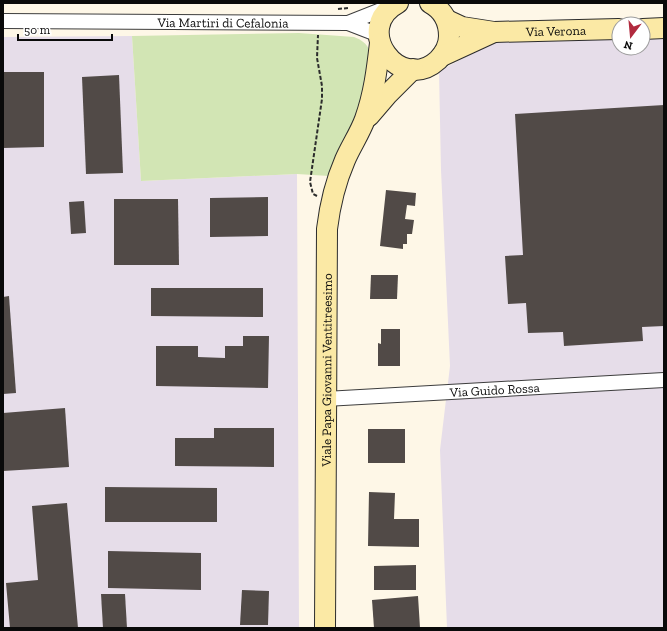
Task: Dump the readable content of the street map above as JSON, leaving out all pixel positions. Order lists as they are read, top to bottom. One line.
{"streets":{"street":["Via Martiri di Cefalonia","Via Verona","Viale Papa Giovanni Ventitreesimo","Via Guido Rossa"]},"crossings":[["Via Martiri di Cefalonia","Viale Papa Giovanni Ventitreesimo"],["Via Verona","Viale Papa Giovanni Ventitreesimo"],["Viale Papa Giovanni Ventitreesimo","Via Guido Rossa"]],"scale_bar":"50 m","north":"bottom"}
